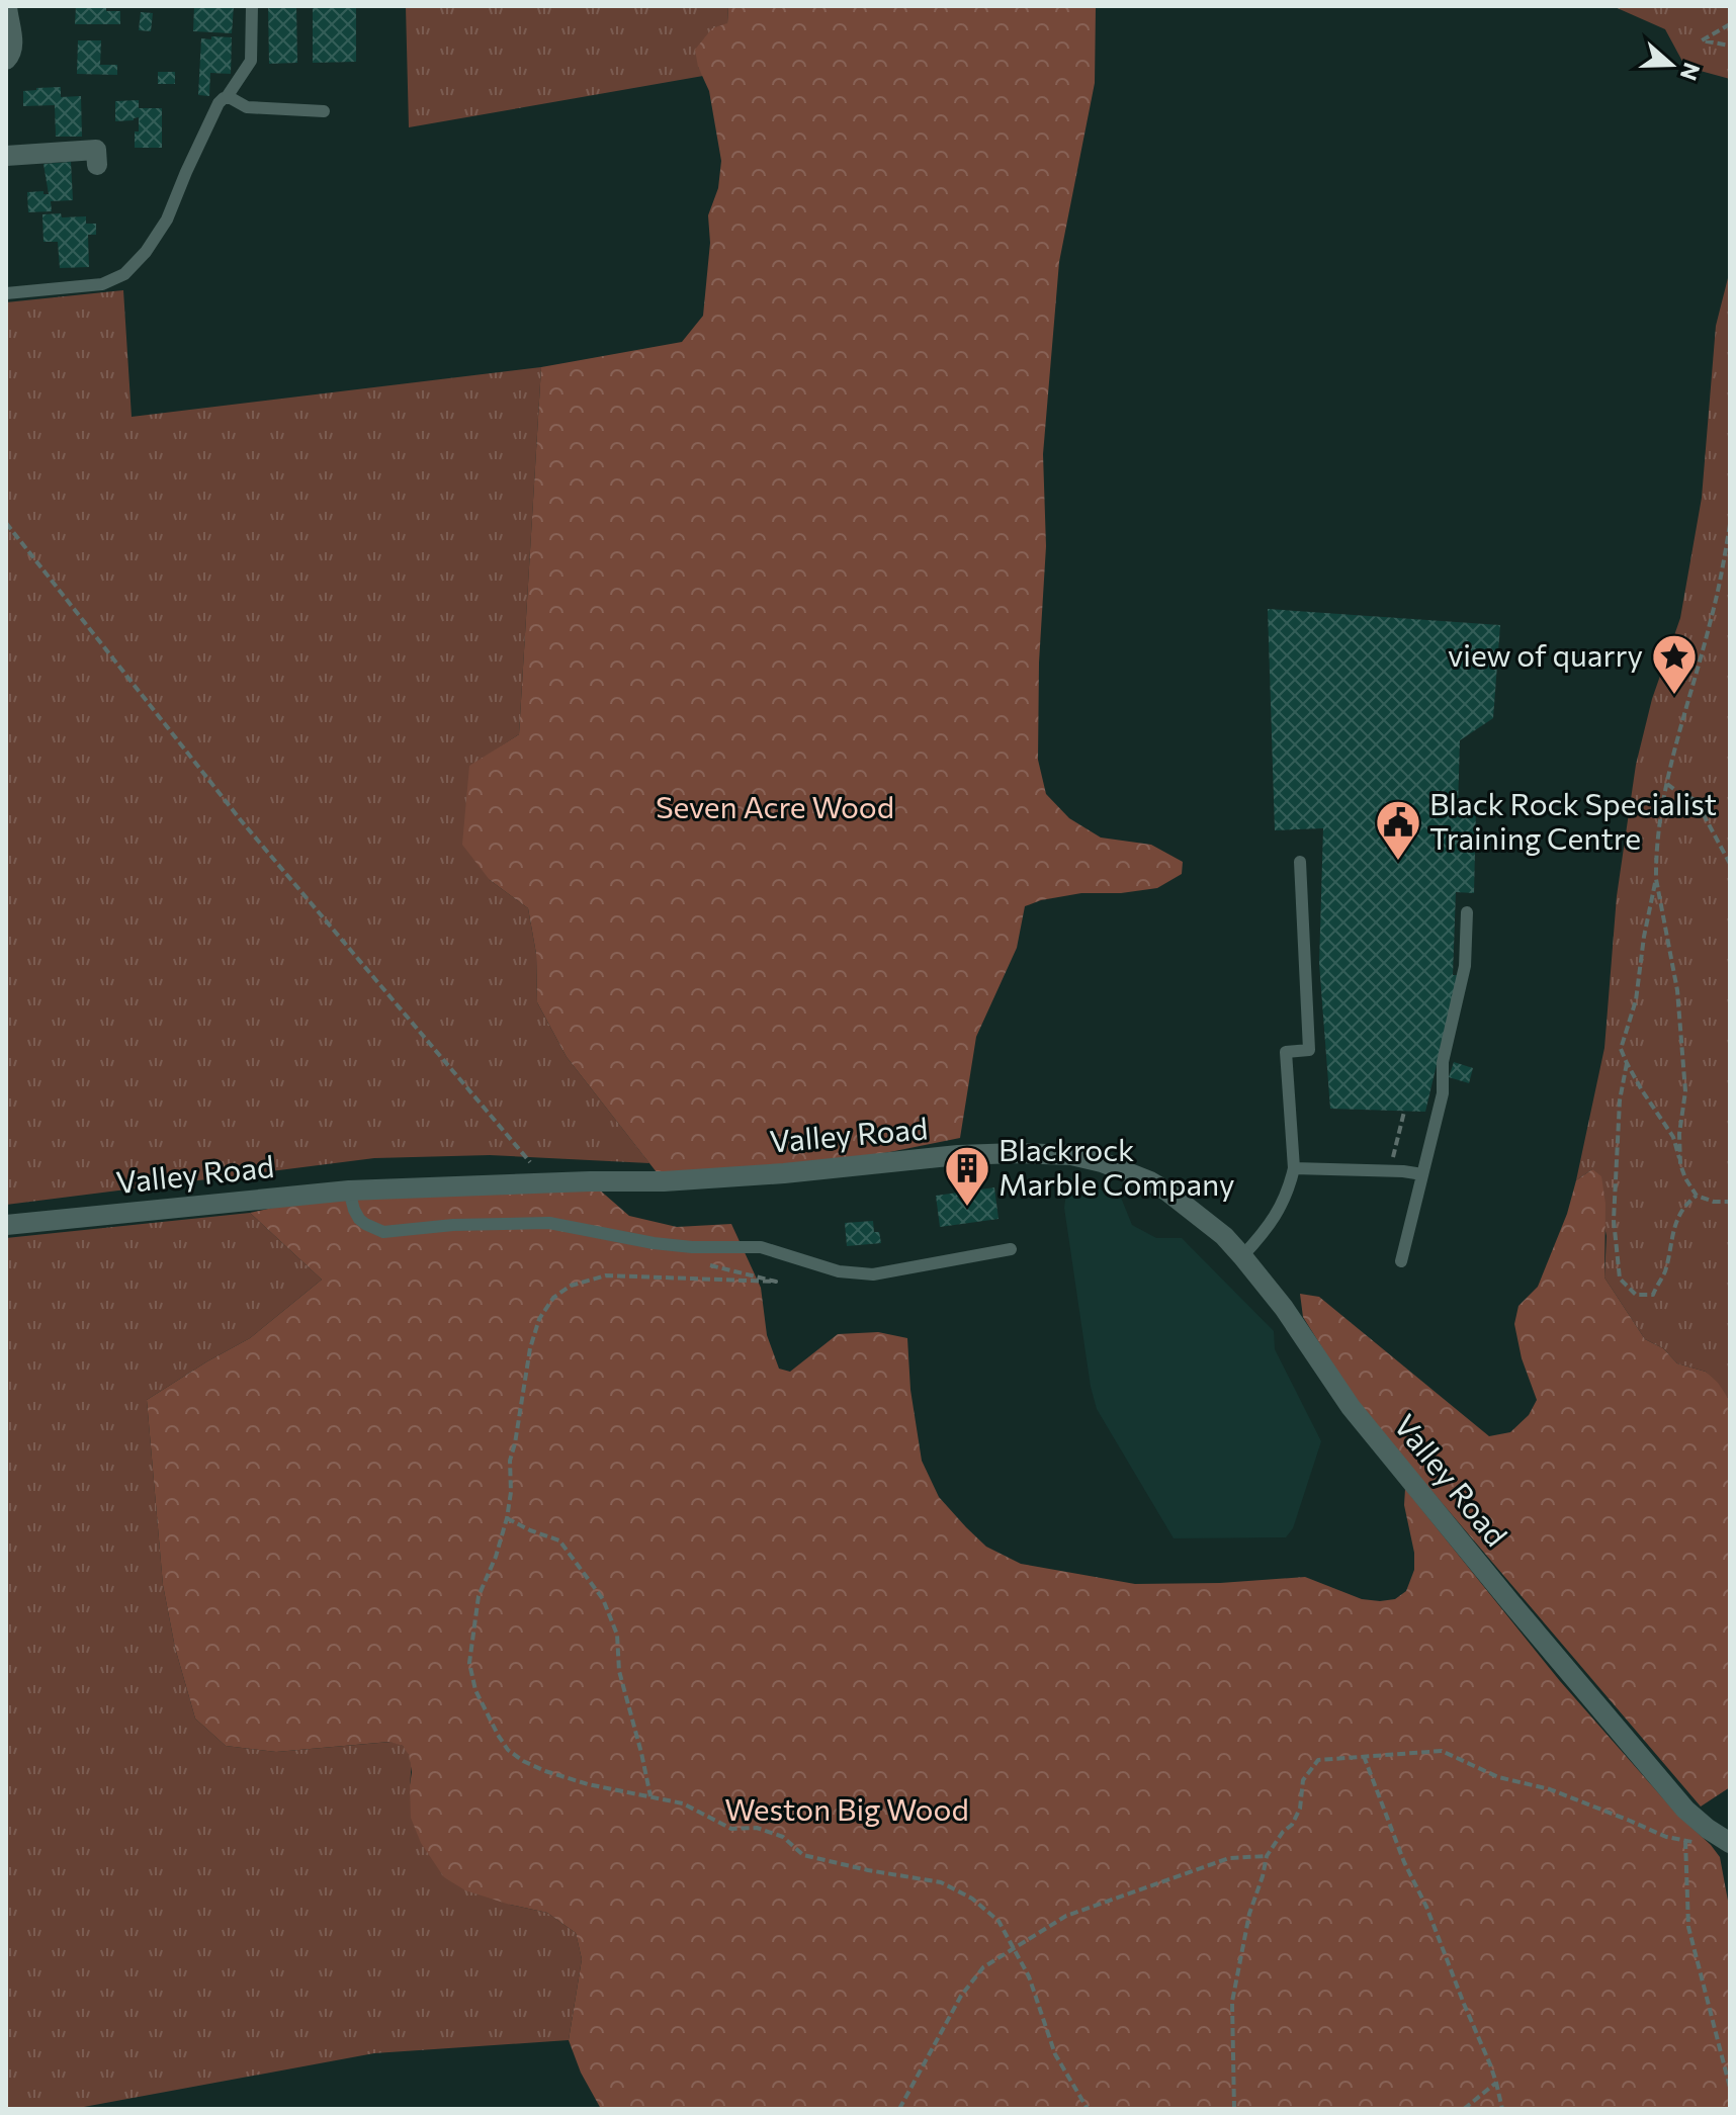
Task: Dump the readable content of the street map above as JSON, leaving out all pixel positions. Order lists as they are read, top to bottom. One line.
{"streets":{"street":["Valley Road"]},"parks":["Seven Acre Wood","Weston Big Wood"],"places":{"place":["view of quarry"],"public building":["Black Rock Specialist Training Centre"],"building":["Blackrock Marble Company"]},"north":"right"}
